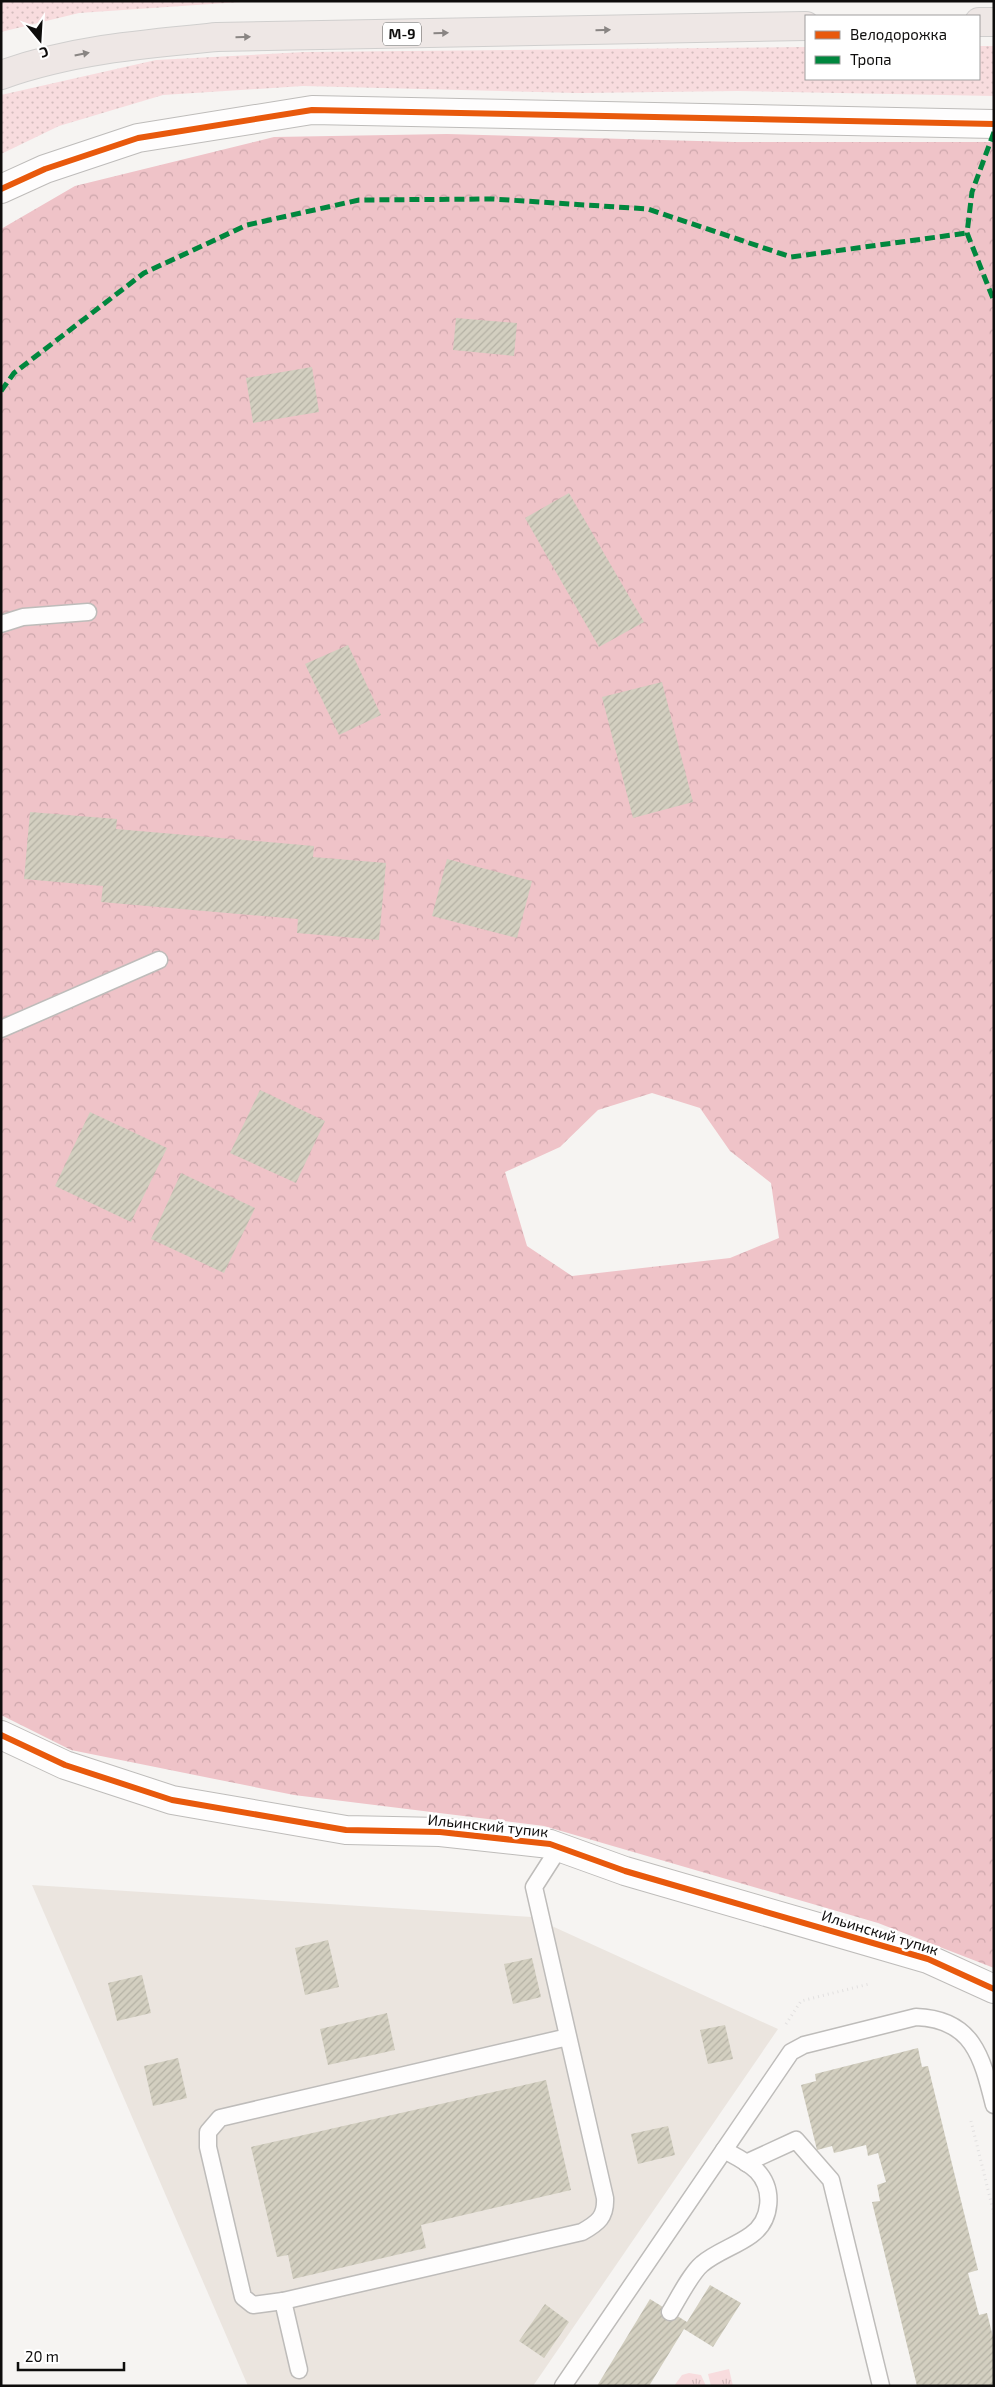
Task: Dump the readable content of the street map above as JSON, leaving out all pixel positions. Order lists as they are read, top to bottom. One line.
{"streets":{"main road":["М-9"],"street":["Ильинский тупик"]},"legend":["Велодорожка","Тропа"],"scale_bar":"20 m","north":"bottom"}
